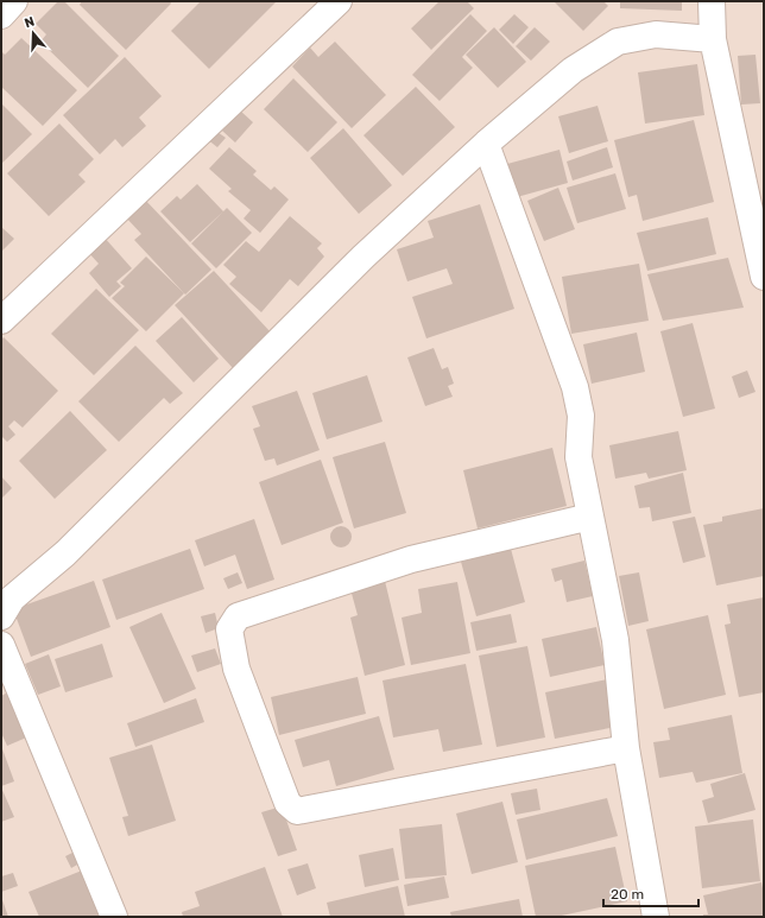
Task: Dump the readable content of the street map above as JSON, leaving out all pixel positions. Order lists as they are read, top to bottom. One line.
{"scale_bar":"20 m","north":"top"}
